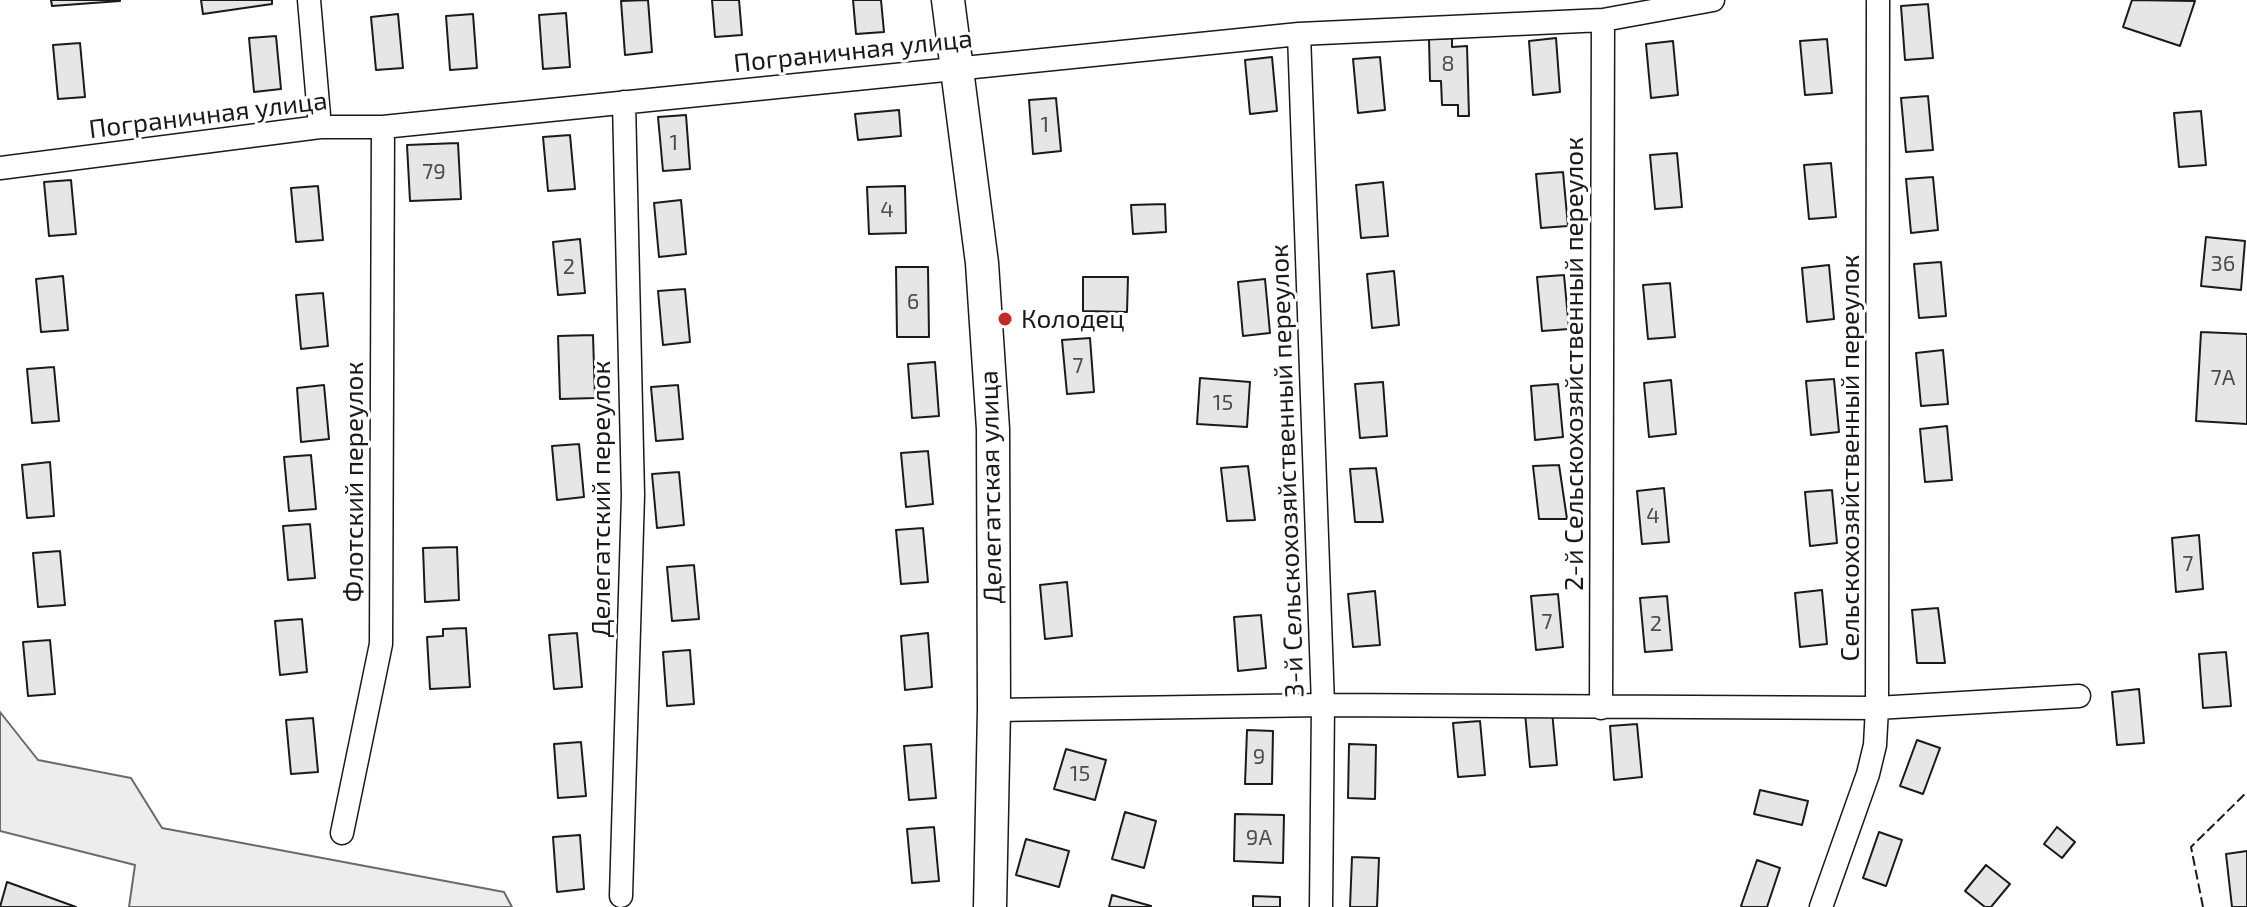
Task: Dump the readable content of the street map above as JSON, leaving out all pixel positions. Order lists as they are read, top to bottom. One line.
{"streets":{"street":["Пограничная улица","2-й Сельскохозяйственный переулок","Сельскохозяйственный переулок","3-й Сельскохозяйственный переулок","Флотский переулок","Делегатская улица","Делегатский переулок"]},"crossings":[["Пограничная улица","2-й Сельскохозяйственный переулок"],["Пограничная улица","3-й Сельскохозяйственный переулок"],["Пограничная улица","Флотский переулок"],["Пограничная улица","Делегатская улица"],["Пограничная улица","Делегатский переулок"]],"places":["Колодец"],"house_numbers":["8","1","1","79","4","36","2","6","7","7А","15","4","7","7","2","9","15","9А"]}
